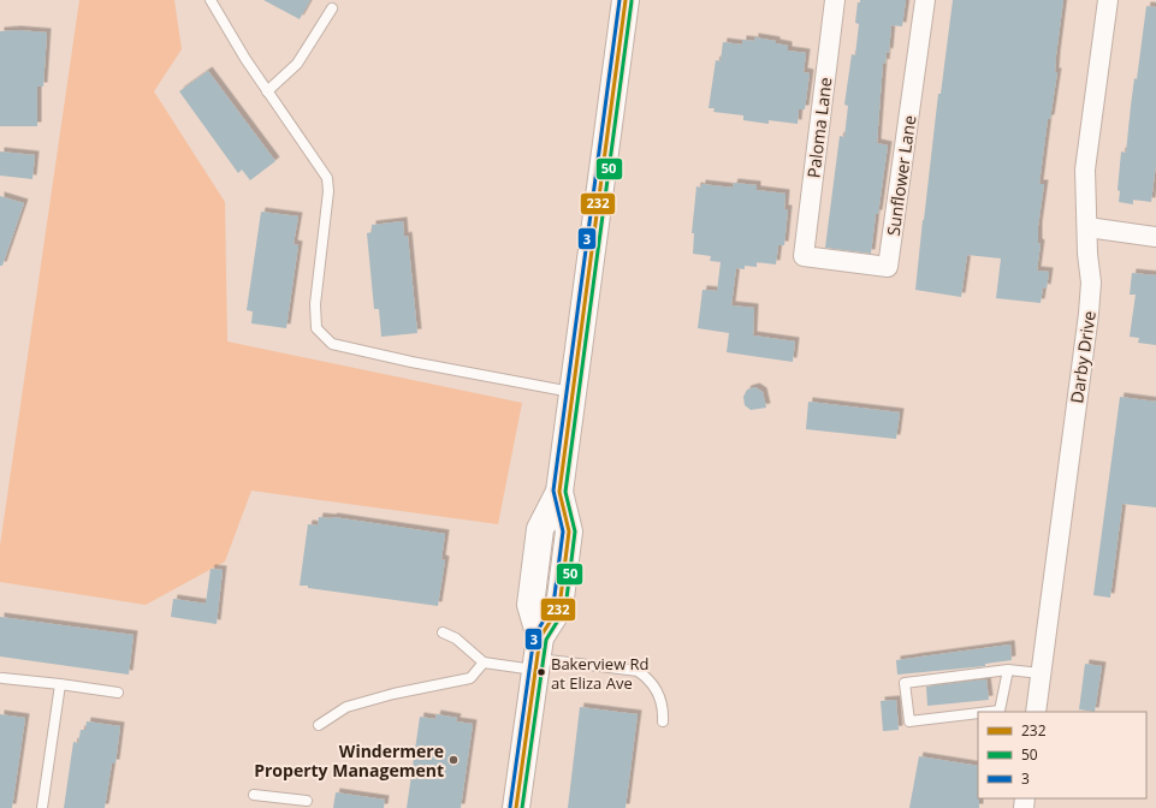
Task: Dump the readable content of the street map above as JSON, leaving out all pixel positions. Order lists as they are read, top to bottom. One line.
{"streets":{"street":["Paloma Lane","Sunflower Lane","Darby Drive"]},"crossings":[["Paloma Lane","Sunflower Lane"]],"places":["Bakerview Rd at Eliza Ave","Windermere Property Management"],"lines":["transit line 232","transit line 3","transit line 50"],"legend":["232","50","3"]}
